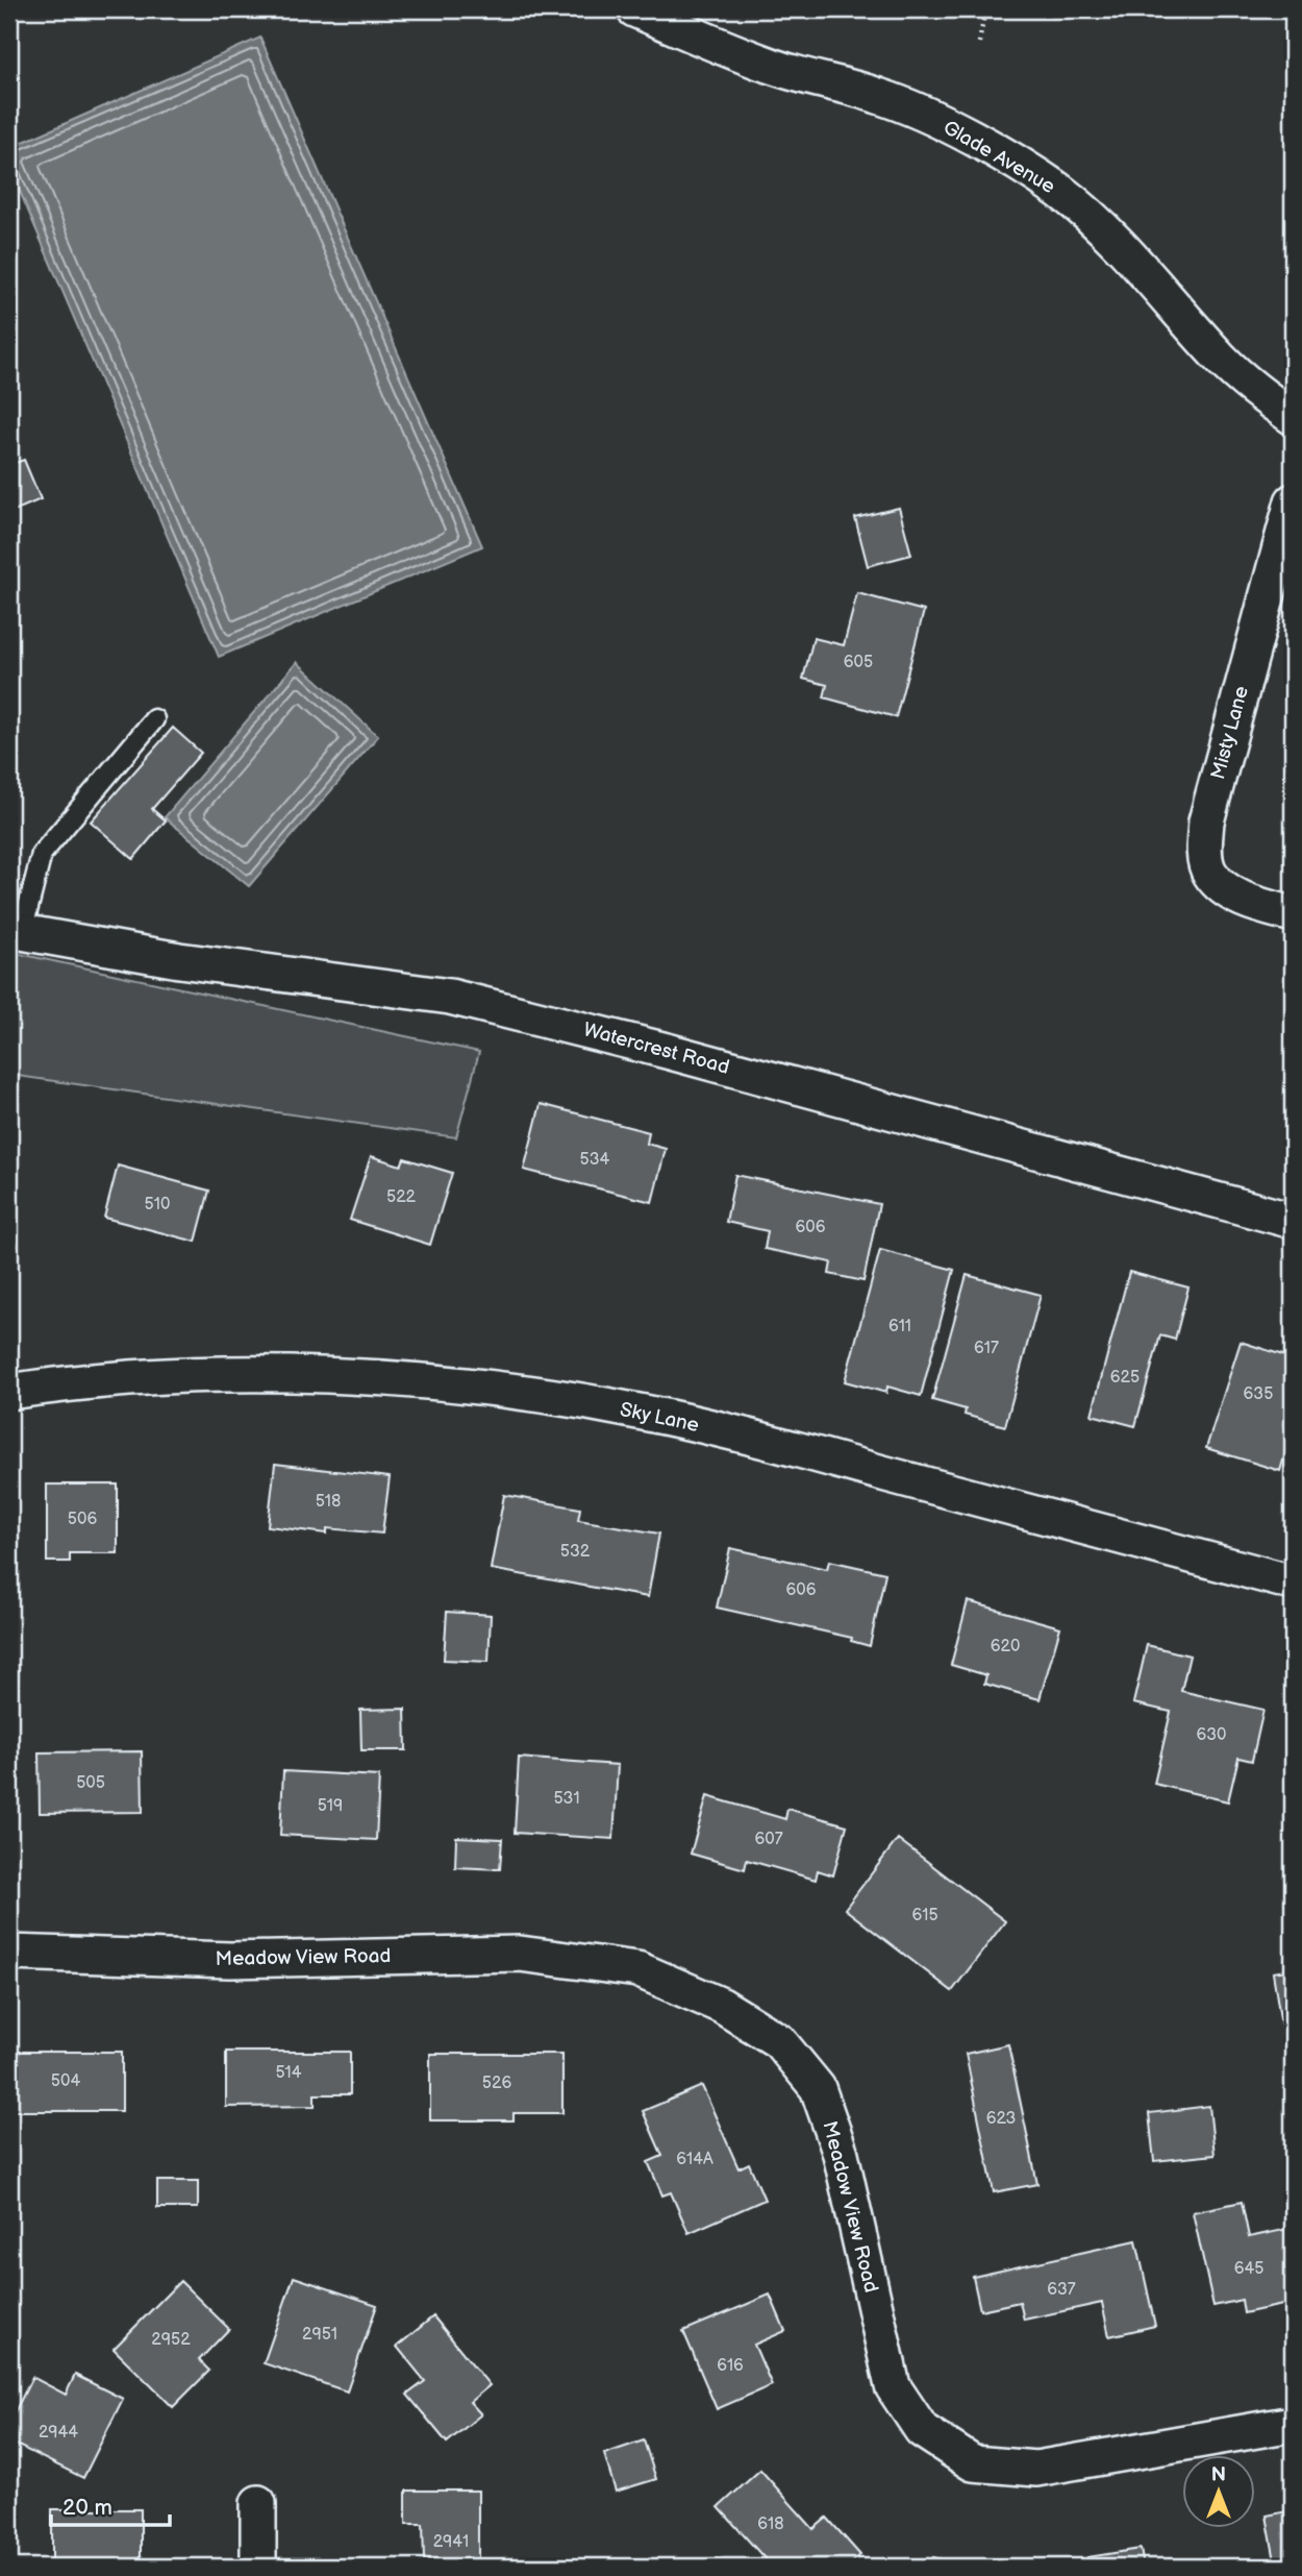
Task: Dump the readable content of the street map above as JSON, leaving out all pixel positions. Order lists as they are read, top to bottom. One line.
{"streets":{"street":["Glade Avenue","Misty Lane","Watercrest Road","Sky Lane","Meadow View Road"]},"house_numbers":["605","534","522","510","606","611","617","625","635","518","506","532","606","620","630","505","531","519","607","615","514","504","526","623","614A","645","637","2951","2952","616","2944","618","2941"],"scale_bar":"20 m","north":"top"}
